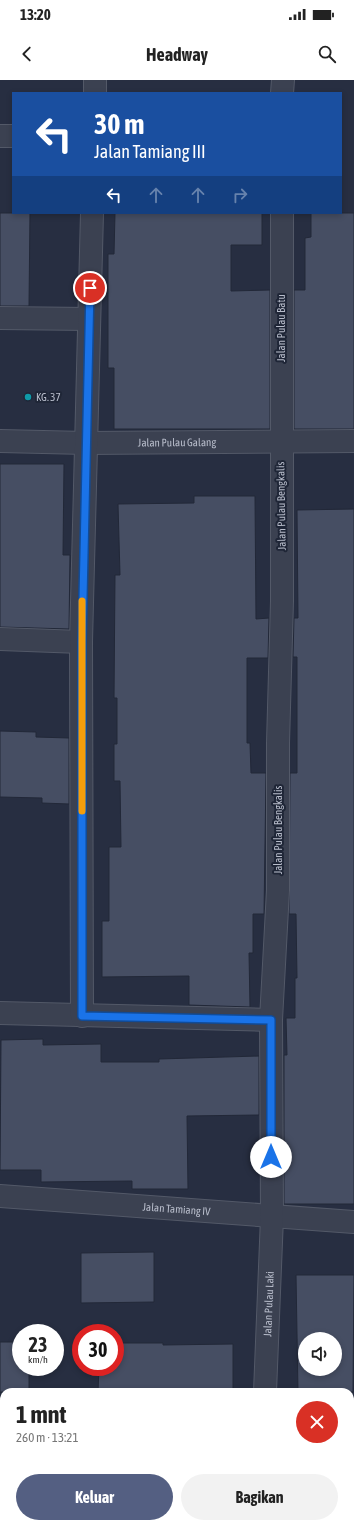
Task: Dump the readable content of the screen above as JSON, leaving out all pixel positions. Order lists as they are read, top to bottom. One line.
{"streets":{"street":["Jalan Pulau Batu","Jalan Pulau Galang","Jalan Pulau Bengkalis","Jalan Tamiang IV","Jalan Pulau Laki"]},"crossings":[["Jalan Pulau Batu","Jalan Pulau Galang"],["Jalan Pulau Batu","Jalan Pulau Bengkalis"],["Jalan Pulau Galang","Jalan Pulau Bengkalis"],["Jalan Pulau Bengkalis","Jalan Tamiang IV"],["Jalan Pulau Bengkalis","Jalan Pulau Laki"],["Jalan Tamiang IV","Jalan Pulau Laki"]],"places":["KG. 37"],"page":{"status":"13:20","header":"Headway","turn":["30 m","Jalan Tamiang III"],"speed":"23 km/h","limit":"30","heading":["1 mnt","260 m · 13:21"],"buttons":["Keluar","Bagikan"]}}
